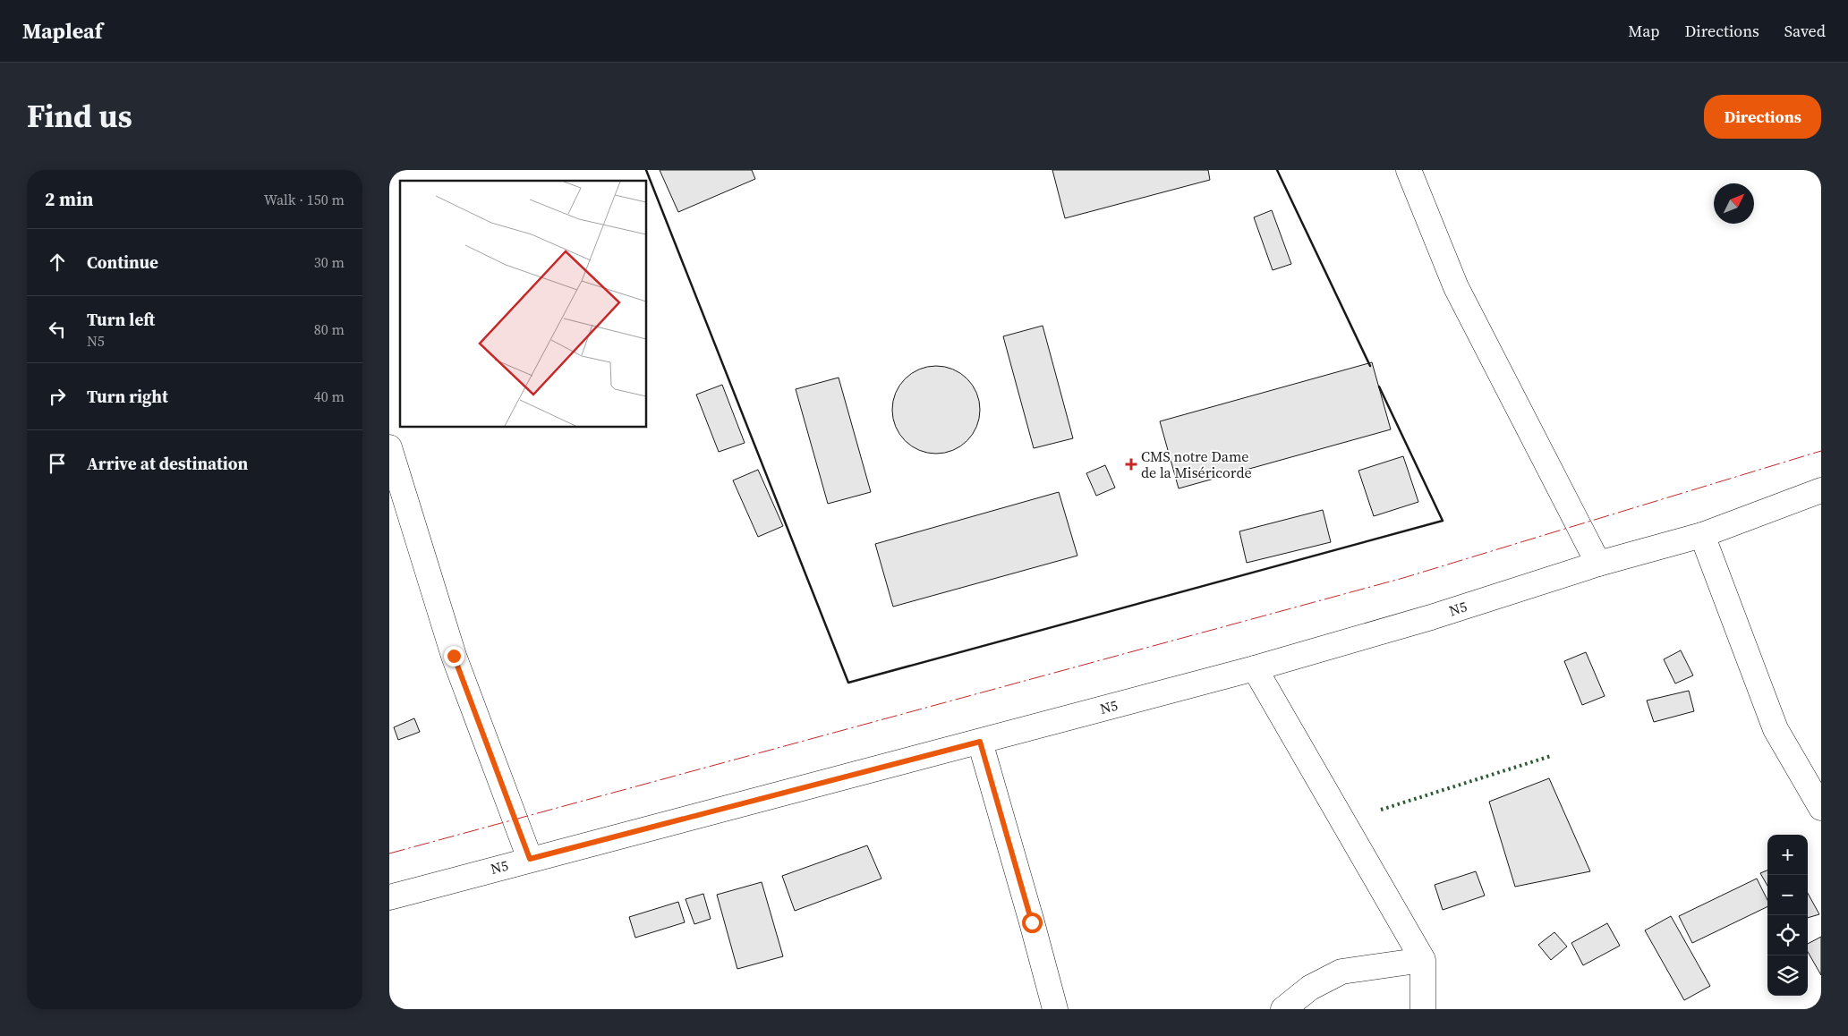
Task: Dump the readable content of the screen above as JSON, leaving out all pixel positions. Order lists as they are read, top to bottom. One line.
{"streets":{"street":["N5"]},"places":{"health":["CMS notre Dame de la Miséricorde"]},"north":"top right","page":{"header":"Mapleaf","nav":["Map","Directions","Saved"],"title":"Find us","buttons":"Directions","heading":["2 min","Walk · 150 m"],"list":[["Continue","30 m"],["Turn left","N5","80 m"],["Turn right","40 m"],"Arrive at destination"],"map_buttons":["+","−"]}}
